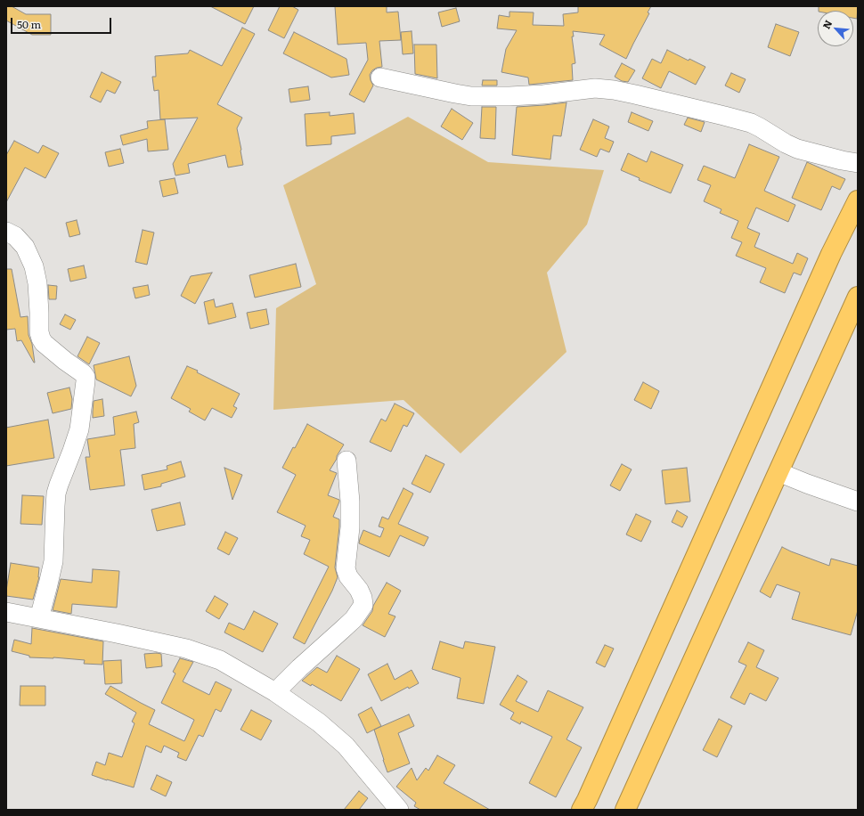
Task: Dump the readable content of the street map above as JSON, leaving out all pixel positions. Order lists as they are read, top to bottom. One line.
{"scale_bar":"50 m","north":"top left"}
